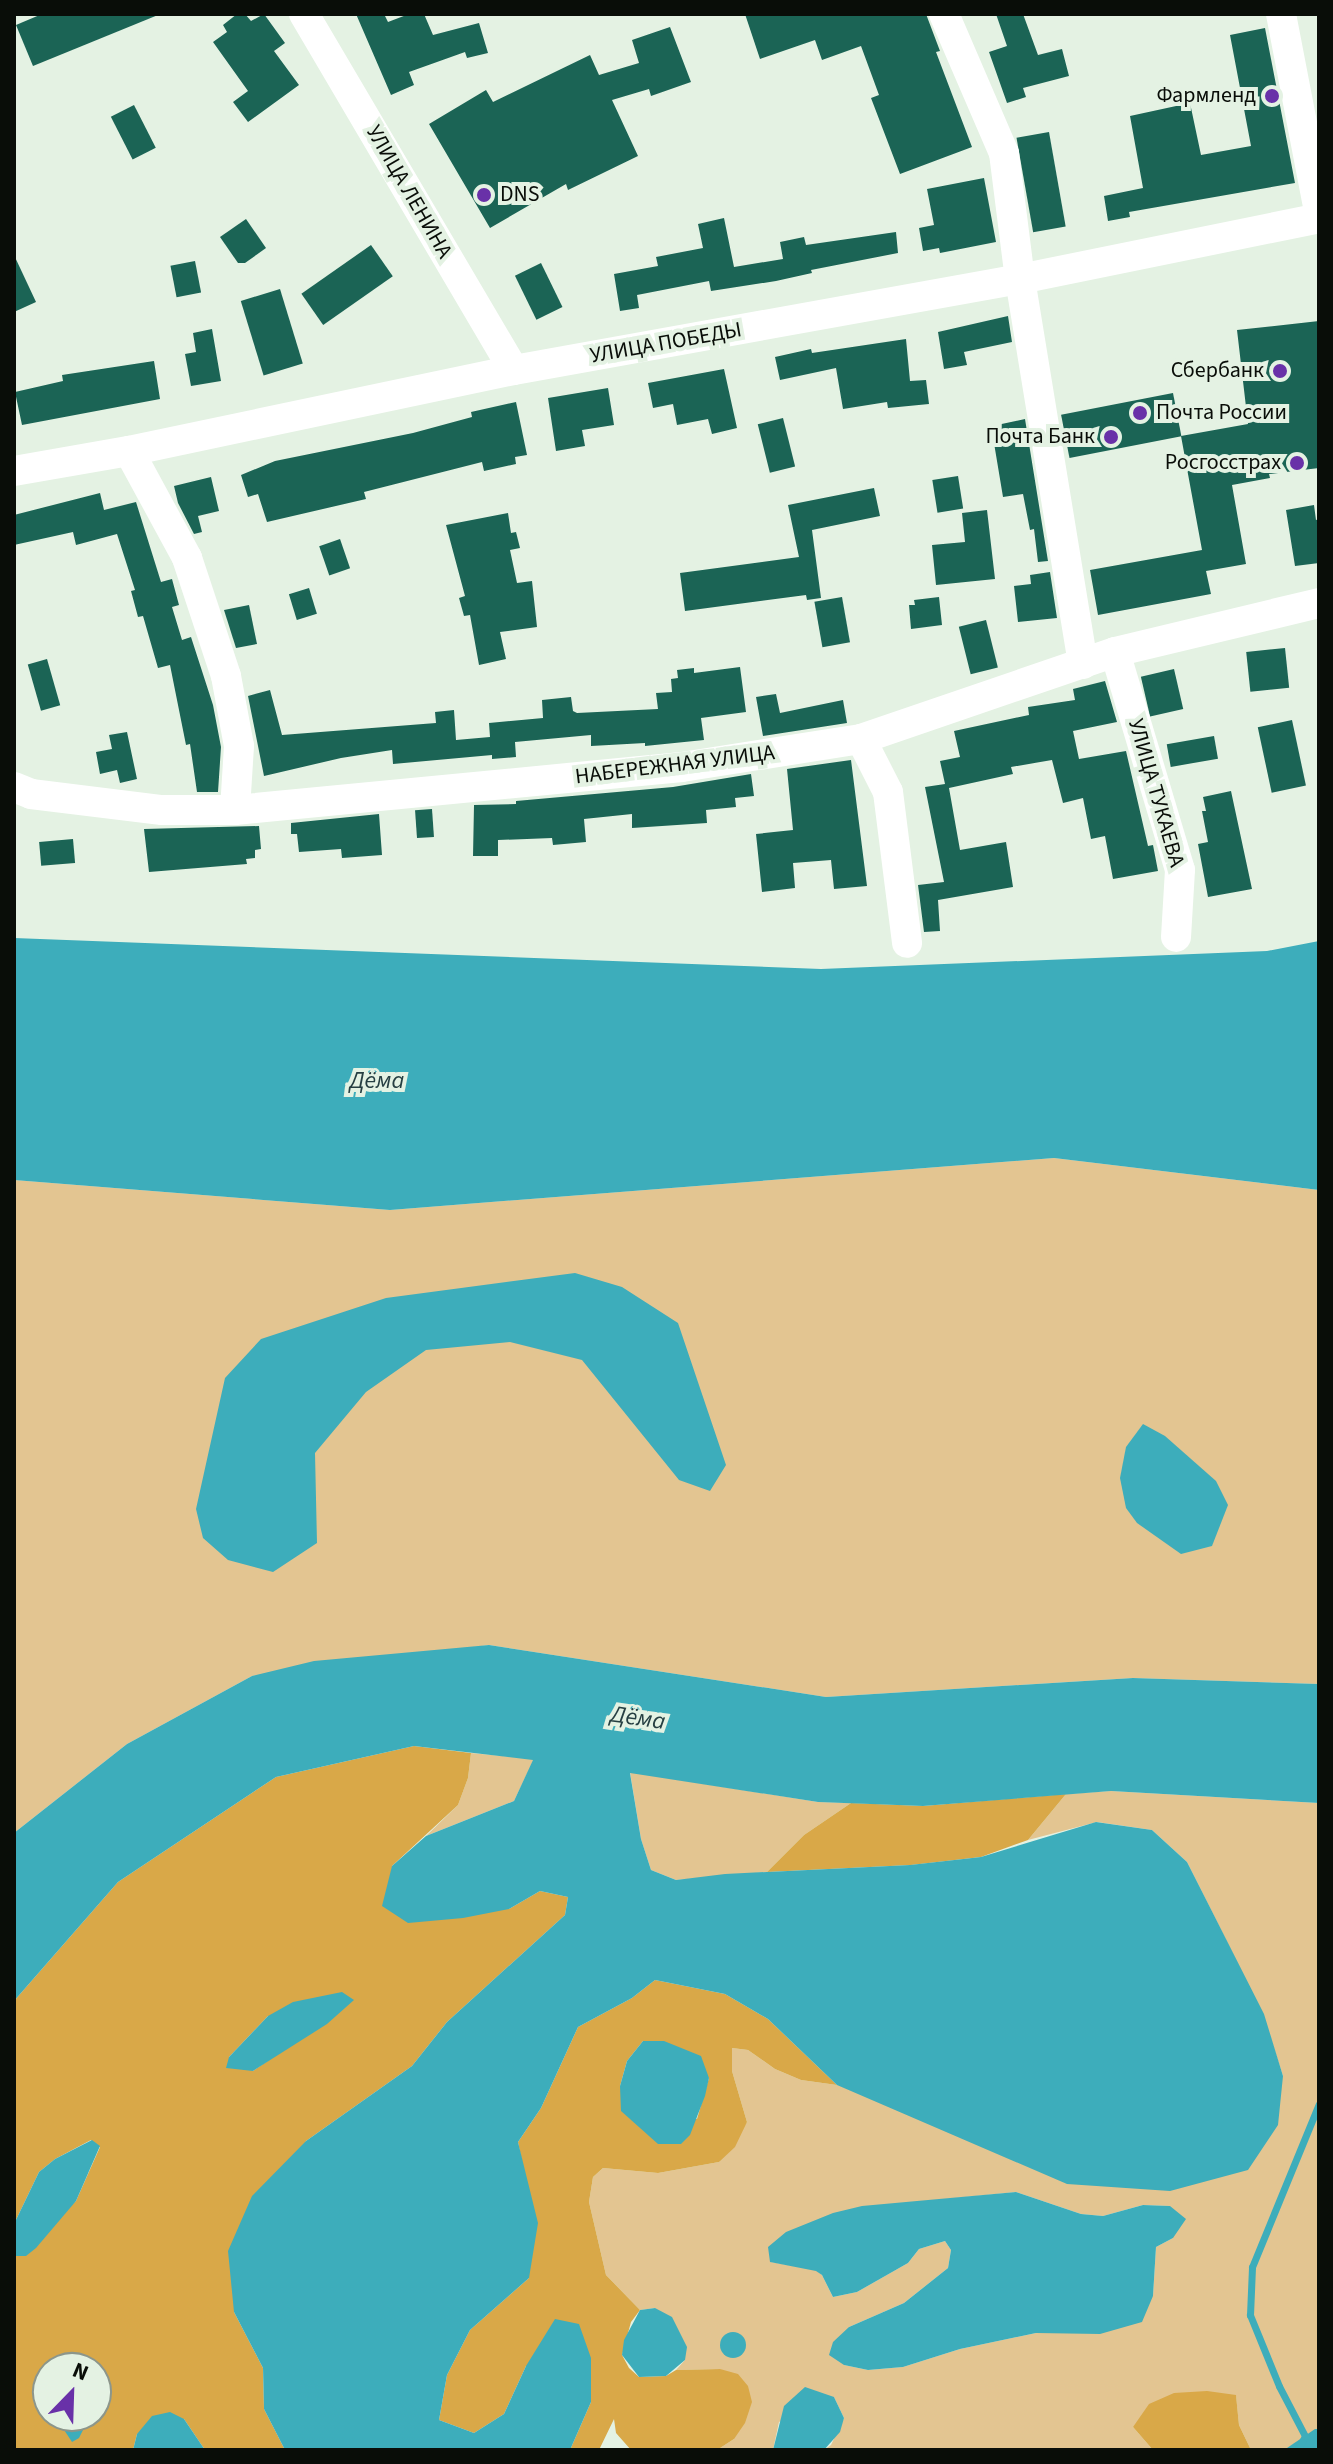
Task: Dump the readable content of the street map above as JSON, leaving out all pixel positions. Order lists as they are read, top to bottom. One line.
{"streets":{"street":["УЛИЦА ЛЕНИНА","УЛИЦА ПОБЕДЫ","НАБЕРЕЖНАЯ УЛИЦА","УЛИЦА ТУКАЕВА"]},"crossings":[["УЛИЦА ЛЕНИНА","УЛИЦА ПОБЕДЫ"],["НАБЕРЕЖНАЯ УЛИЦА","УЛИЦА ТУКАЕВА"]],"water":["Дёма"],"places":["Фармленд","DNS","Сбербанк","Почта России","Почта Банк","Росгосстрах"],"north":"top right"}
